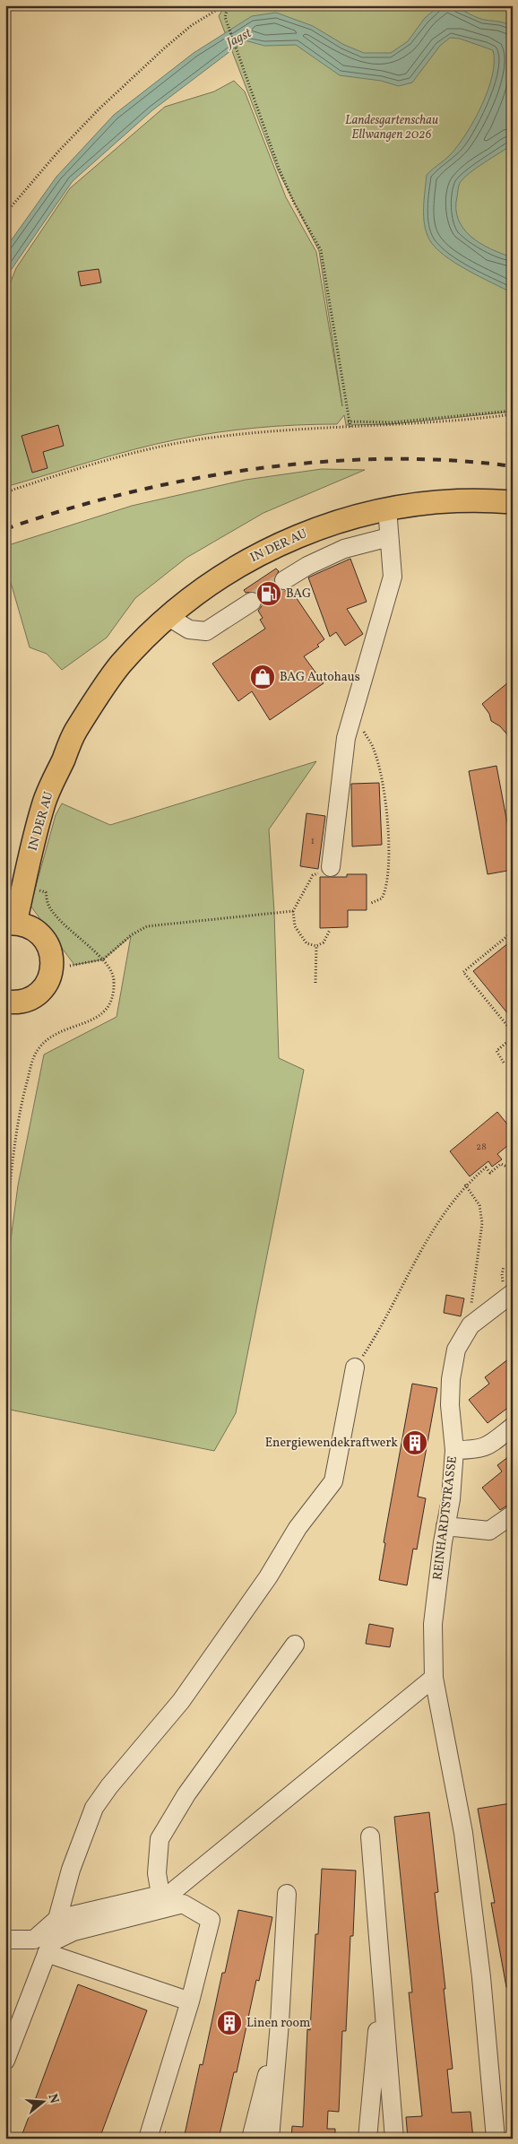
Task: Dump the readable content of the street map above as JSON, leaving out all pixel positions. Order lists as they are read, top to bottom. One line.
{"streets":{"main road":["IN DER AU"],"street":["REINHARDTSTRASSE"]},"water":["Jagst"],"parks":["Landesgartenschau Ellwangen 2026"],"places":{"fuel station":["BAG"],"shop":["BAG Autohaus"],"building":["Energiewendekraftwerk","Linen room"]},"house_numbers":["1","28"],"north":"right"}
